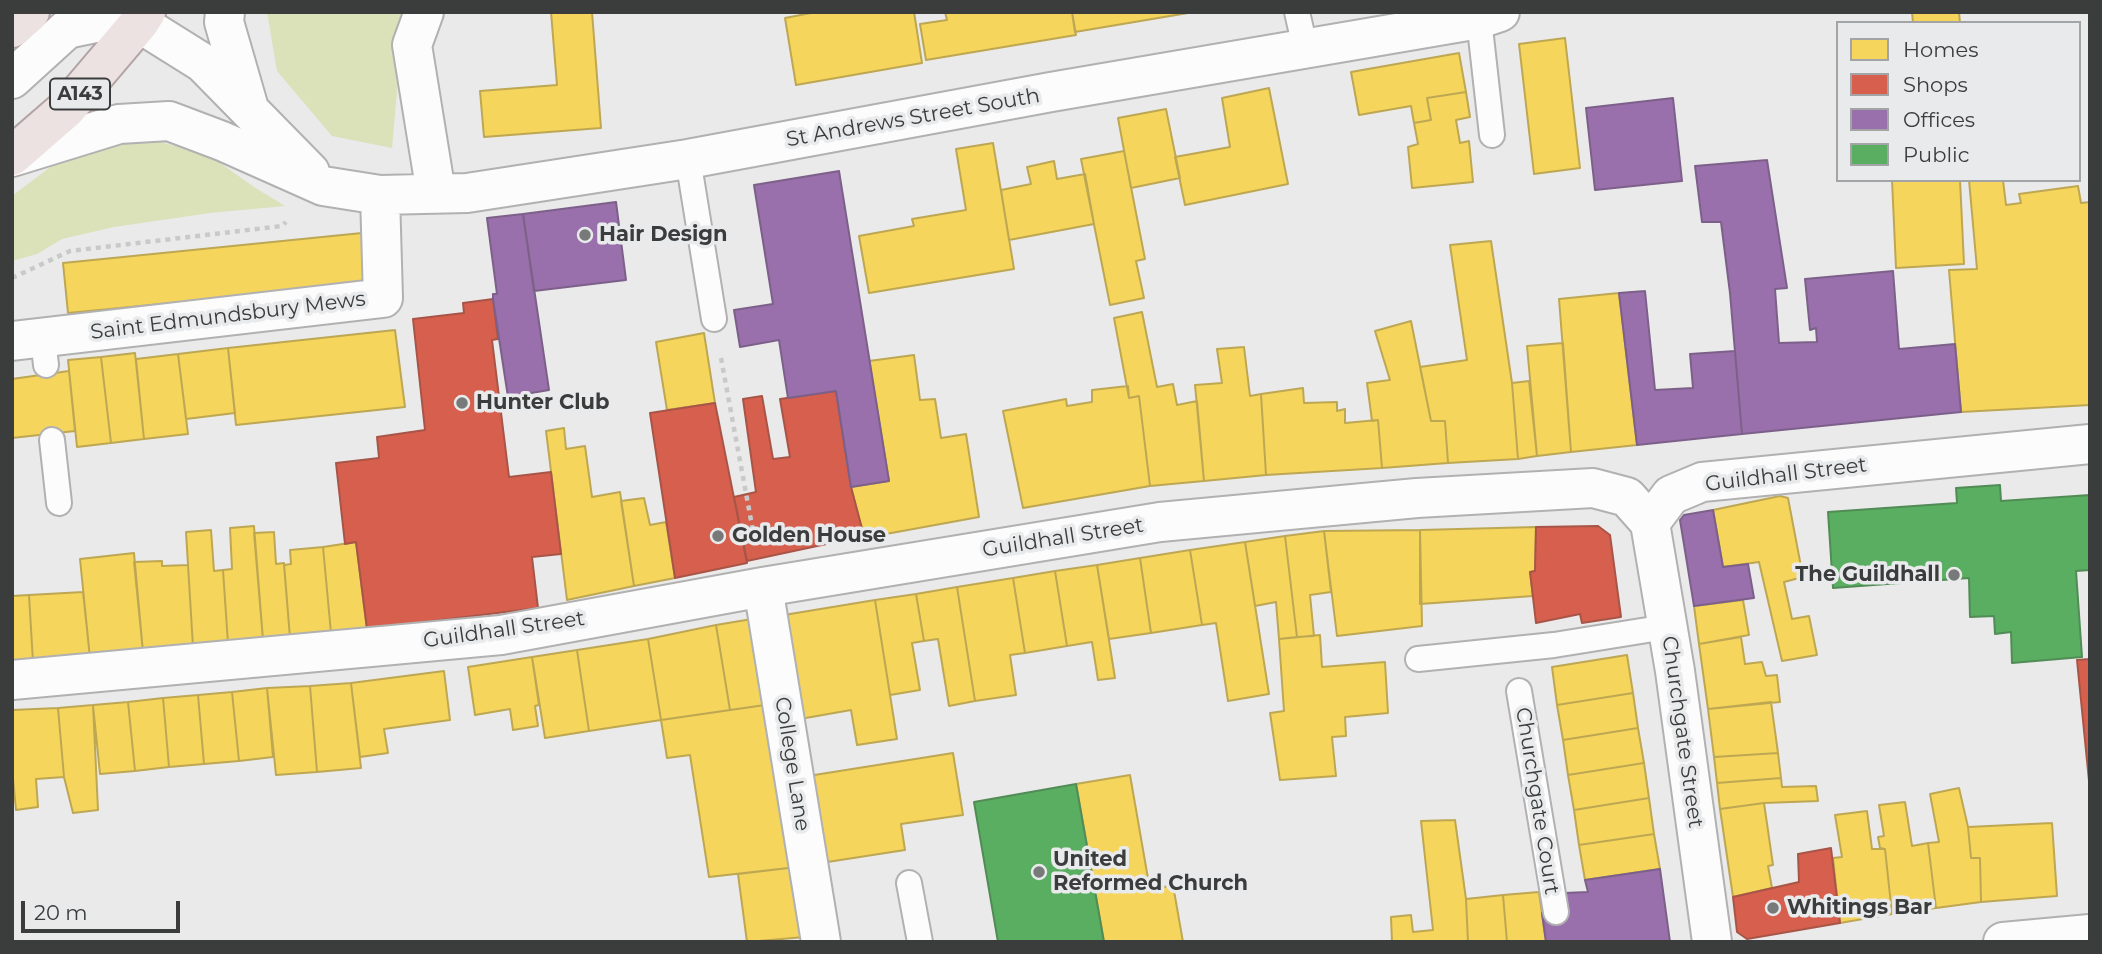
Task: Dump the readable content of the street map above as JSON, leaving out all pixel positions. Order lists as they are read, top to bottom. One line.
{"streets":{"main road":["A143"],"street":["St Andrews Street South","Saint Edmundsbury Mews","Guildhall Street","Churchgate Street","College Lane"],"lane":["Churchgate Court"]},"crossings":[["A143","St Andrews Street South"],["St Andrews Street South","Saint Edmundsbury Mews"],["Guildhall Street","Churchgate Street"],["Guildhall Street","College Lane"]],"places":["Hair Design","Hunter Club","Golden House","The Guildhall","United Reformed Church","Whitings Bar"],"legend":["Homes","Shops","Offices","Public"],"scale_bar":"20 m"}
